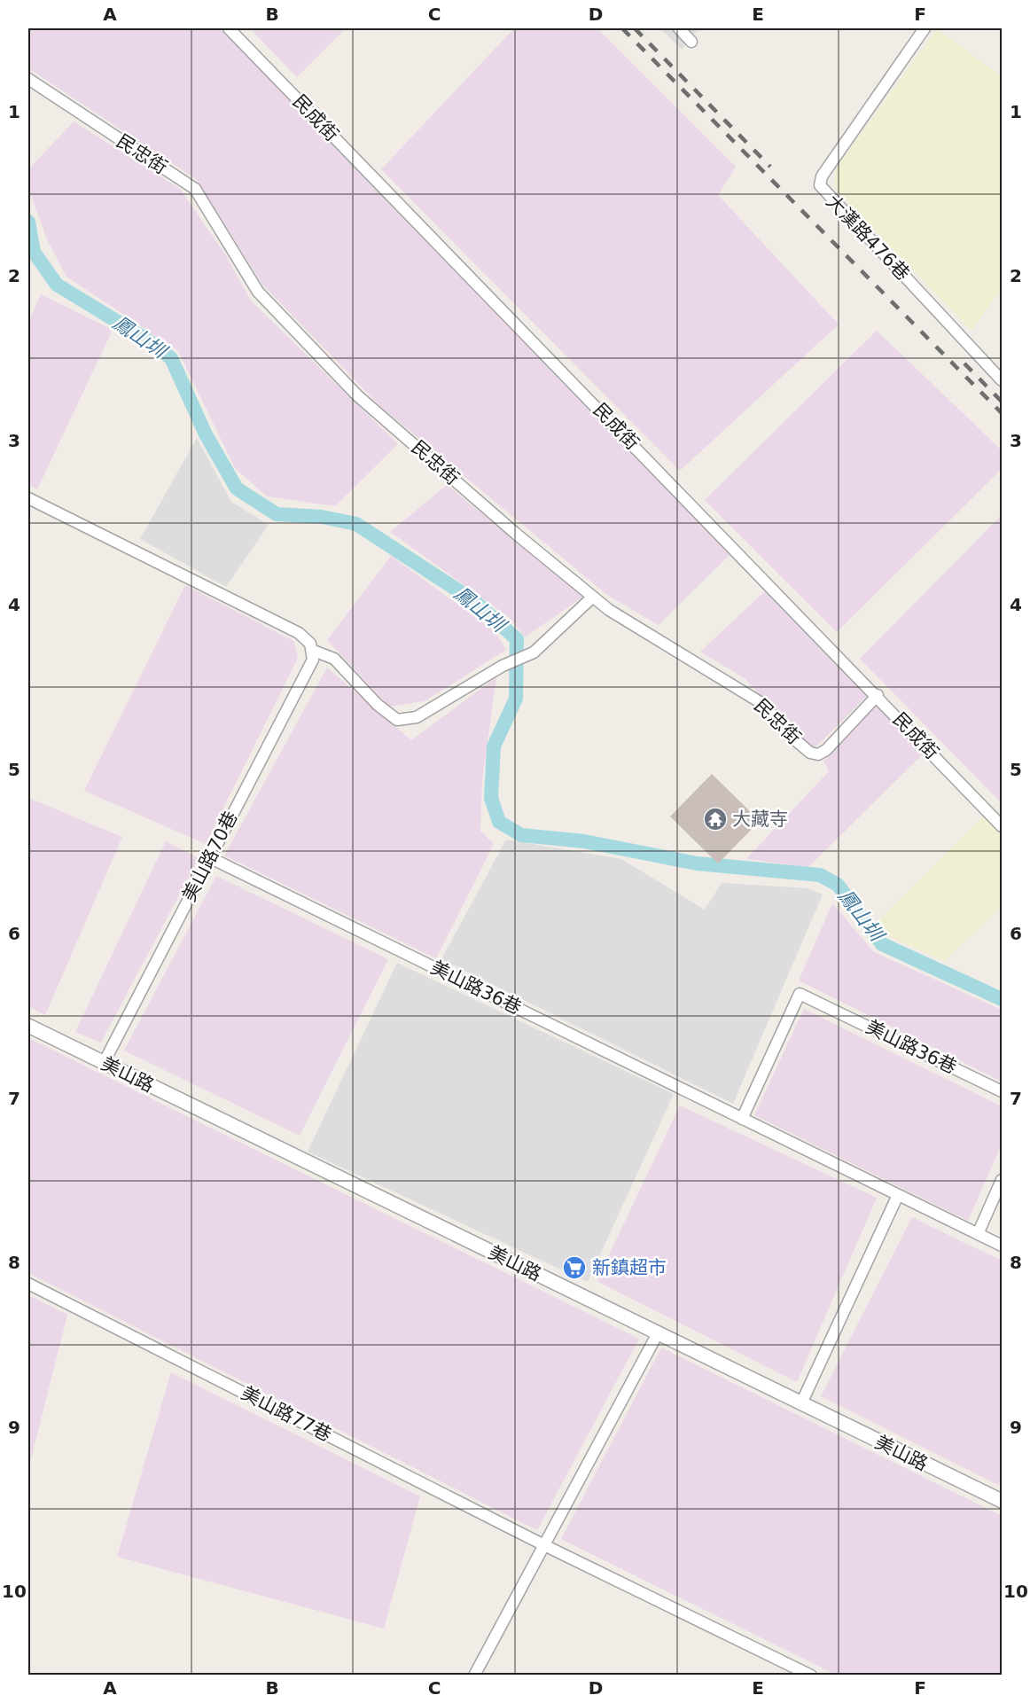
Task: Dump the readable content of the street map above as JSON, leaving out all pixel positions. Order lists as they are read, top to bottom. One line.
{"streets":{"street":["民成街","民忠街","大漢路476巷","美山路70巷","美山路36巷","美山路","美山路77巷"]},"crossings":[["民成街","民忠街"],["美山路70巷","美山路36巷"],["美山路70巷","美山路"]],"water":["鳳山圳"],"places":{"temple":["大藏寺"],"supermarket":["新鎮超市"]},"grid":{"columns":["A","B","C","D","E","F"],"rows":["1","2","3","4","5","6","7","8","9","10"]}}
